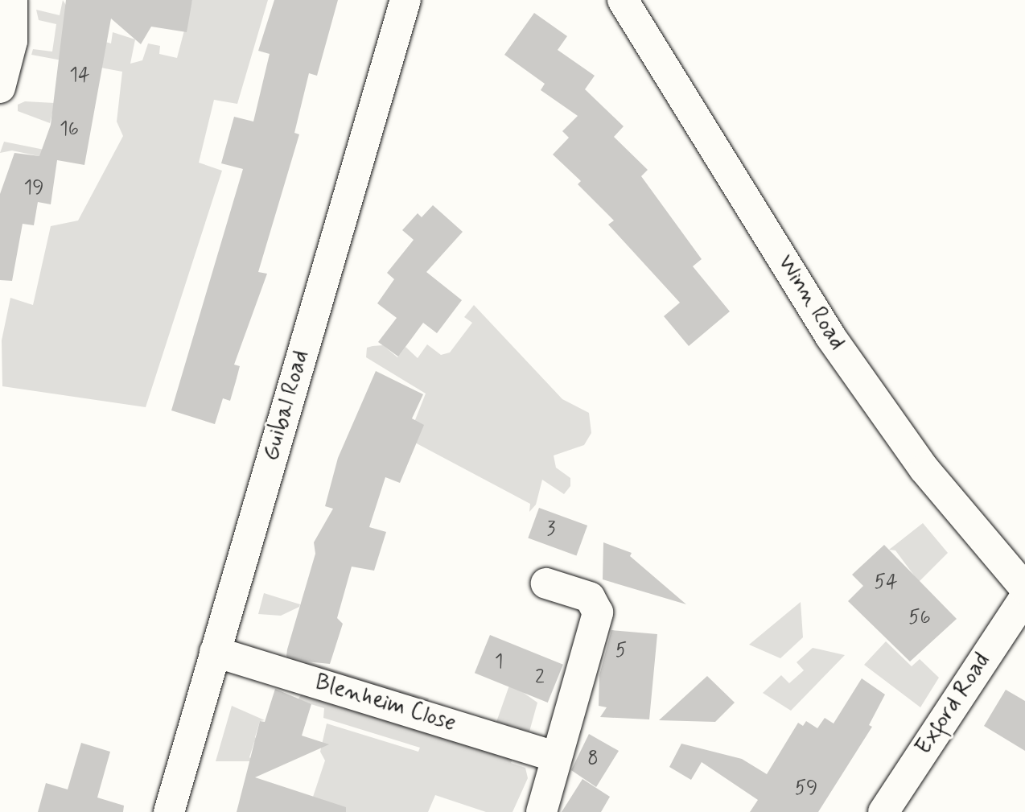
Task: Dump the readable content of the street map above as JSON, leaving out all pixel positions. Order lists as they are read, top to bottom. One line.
{"streets":{"street":["Winn Road","Guibal Road","Blenheim Close","Exford Road"]},"crossings":[["Guibal Road","Blenheim Close"]],"house_numbers":["14","16","19","3","54","56","5","1","2","8","59"]}
